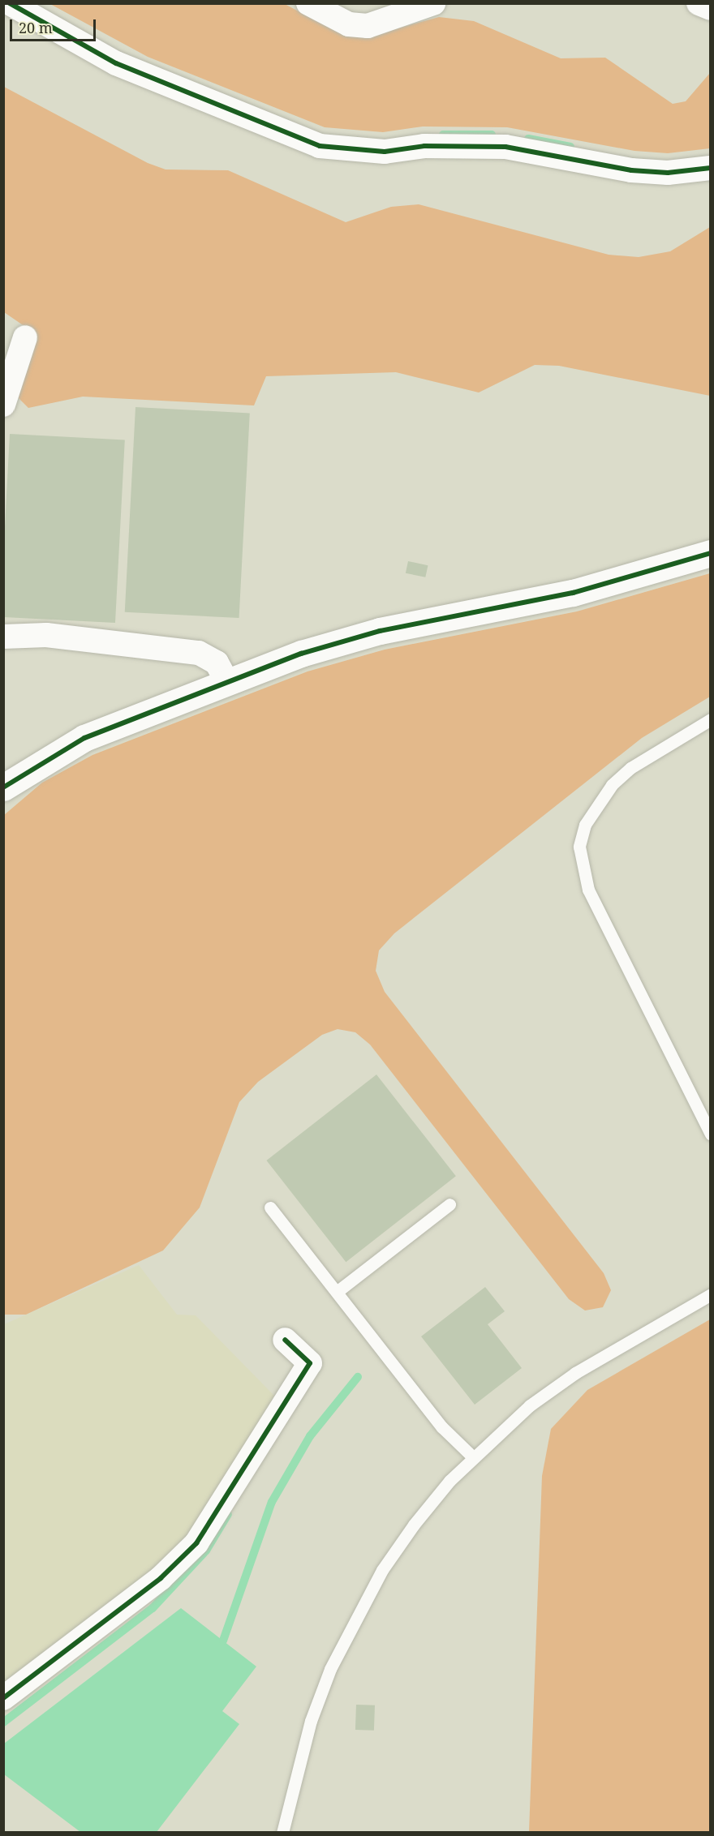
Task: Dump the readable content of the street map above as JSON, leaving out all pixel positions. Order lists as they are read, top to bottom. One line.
{"scale_bar":"20 m"}
